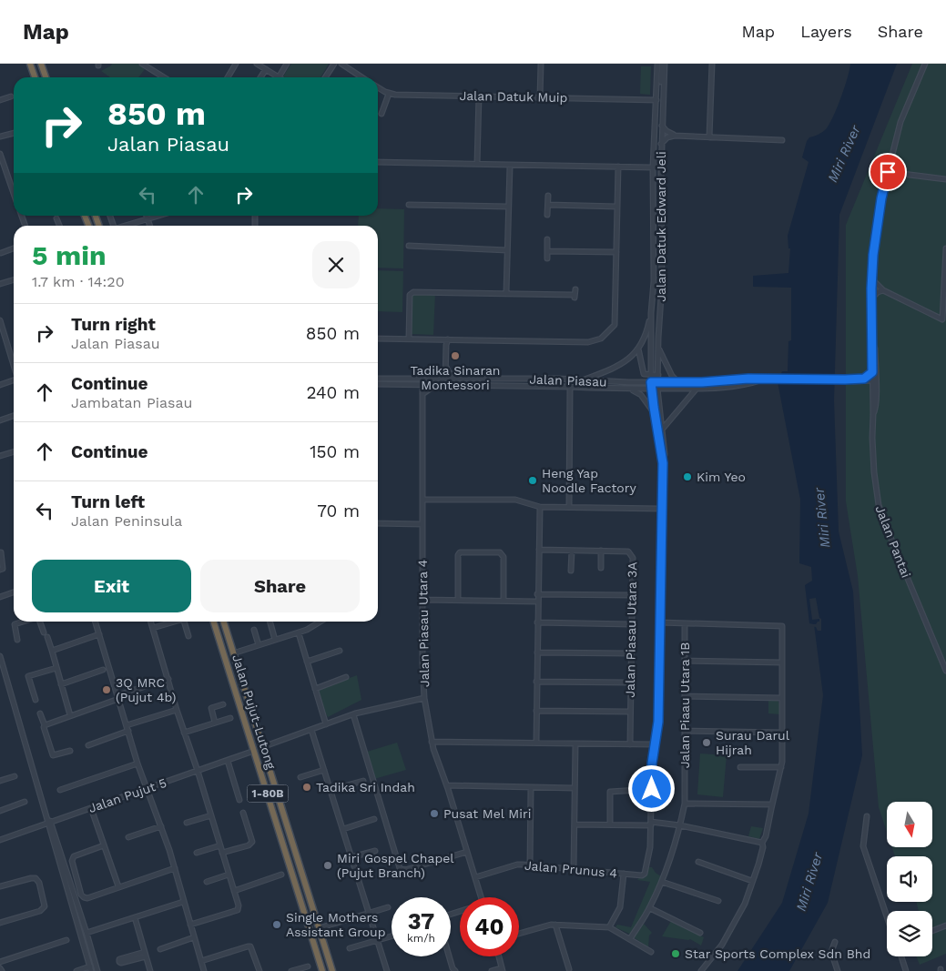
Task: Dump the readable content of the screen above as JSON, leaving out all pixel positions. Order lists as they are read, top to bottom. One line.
{"streets":{"highway":["Jalan Pujut-Lutong","1-80B"],"street":["Jalan Datuk Muip","Jalan Datuk Edward Jeli","Jalan Piasau","Jalan Pantai","Jalan Piasau Utara 4","Jalan Piasau Utara 3A","Jalan Piaau Utara 1B","Jalan Pujut 5","Jalan Prunus 4"]},"crossings":[["Jalan Datuk Muip","Jalan Datuk Edward Jeli"],["Jalan Datuk Edward Jeli","Jalan Piasau"],["Jalan Piasau","Jalan Piasau Utara 4"],["Jalan Piasau Utara 4","Jalan Prunus 4"],["Jalan Pujut-Lutong","Jalan Pujut 5"]],"water":["Miri River"],"places":["Tadika Sinaran Montessori","Kim Yeo","Heng Yap Noodle Factory","3Q MRC (Pujut 4b)","Surau Darul Hijrah","Tadika Sri Indah","Pusat Mel Miri","Miri Gospel Chapel (Pujut Branch)","Single Mothers Assistant Group","Star Sports Complex Sdn Bhd"],"north":"bottom","page":{"header":"Map","nav":["Map","Layers","Share"],"turn":["850 m","Jalan Piasau"],"heading":["5 min","1.7 km · 14:20"],"list":[{"name":"Turn right","note":"Jalan Piasau","value":"850 m"},{"name":"Continue","note":"Jambatan Piasau","value":"240 m"},{"name":"Continue","value":"150 m"},{"name":"Turn left","note":"Jalan Peninsula","value":"70 m"}],"buttons":["Exit","Share"],"speed":"37 km/h","limit":"40"}}
